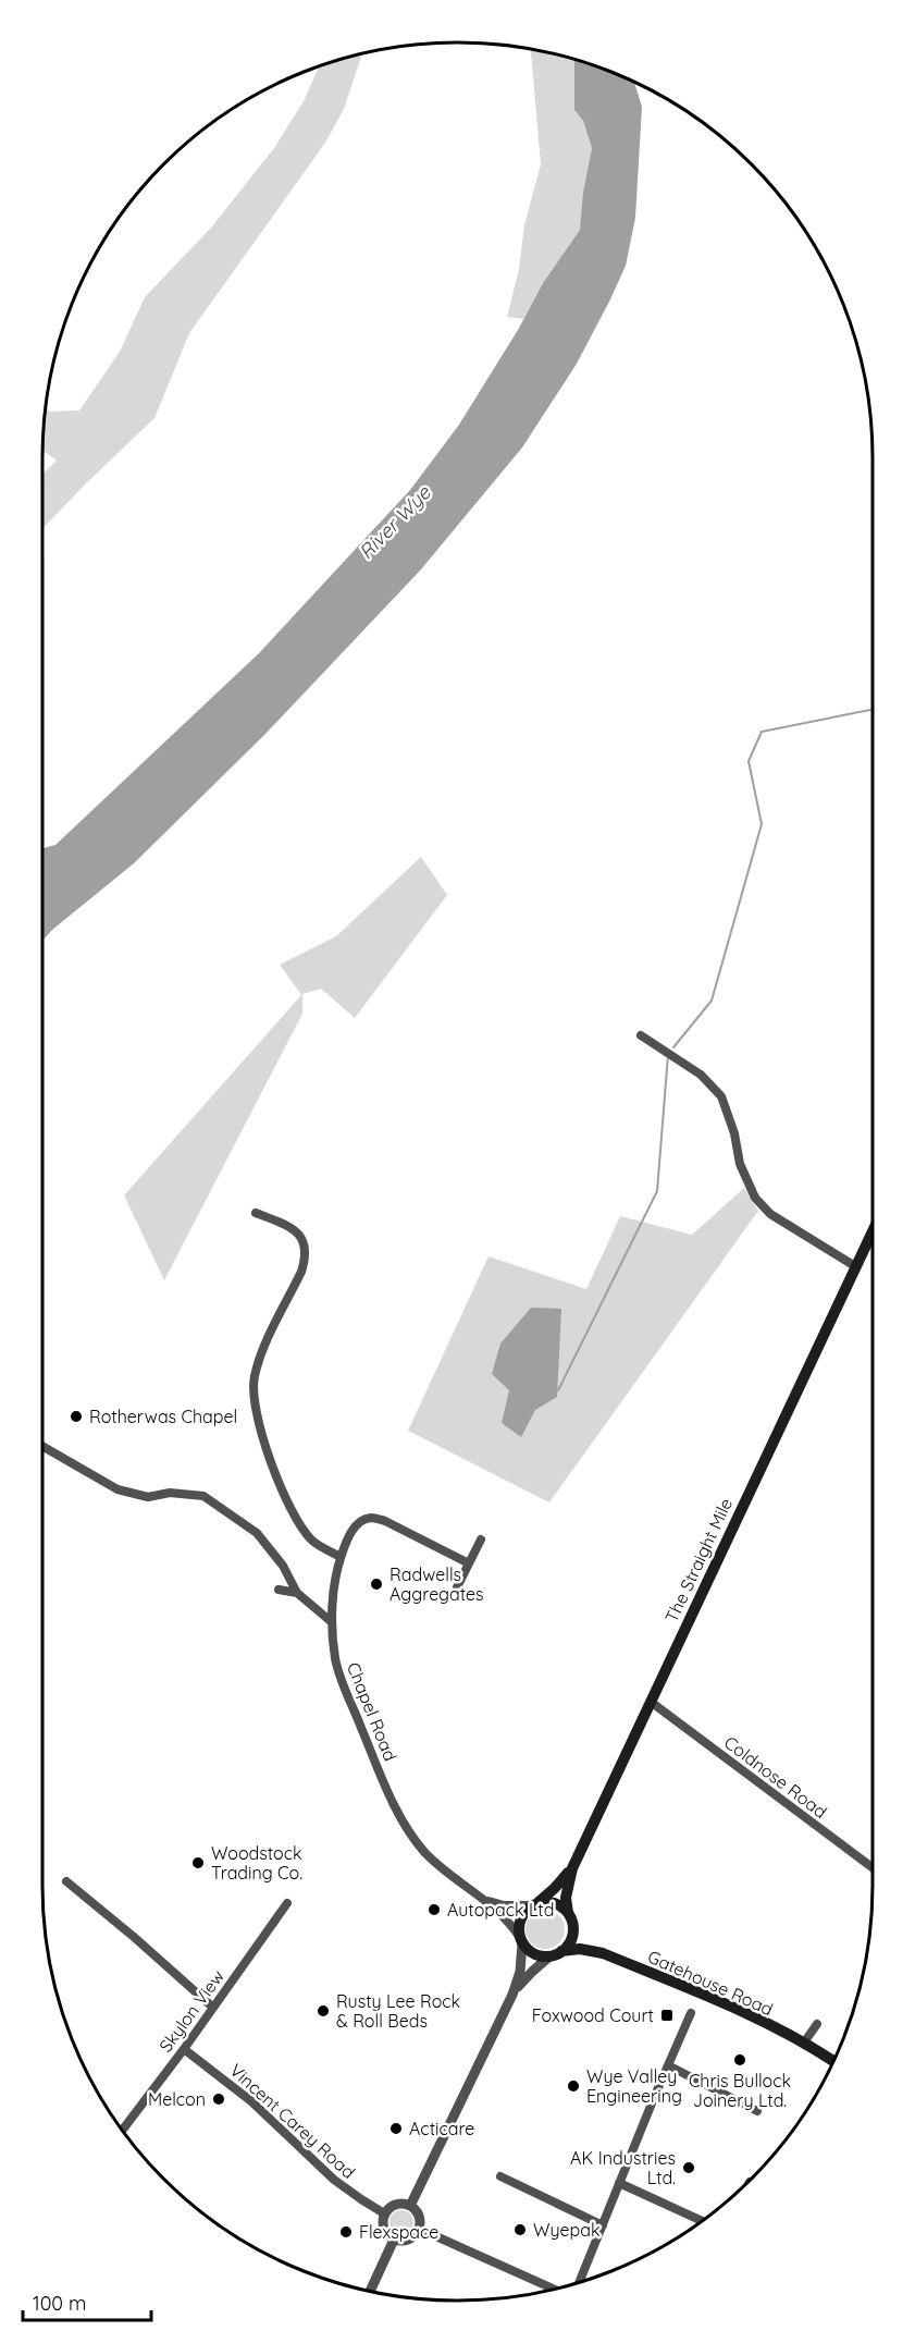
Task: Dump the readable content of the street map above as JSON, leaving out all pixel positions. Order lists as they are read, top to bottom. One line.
{"streets":{"main road":["The Straight Mile","Gatehouse Road"],"street":["Chapel Road","Coldnose Road","Skylon View","Vincent Carey Road"]},"crossings":[["The Straight Mile","Chapel Road"],["The Straight Mile","Coldnose Road"],["The Straight Mile","Gatehouse Road"],["Chapel Road","Gatehouse Road"],["Skylon View","Vincent Carey Road"]],"water":["River Wye"],"places":{"other":["Rotherwas Chapel","Radwells Aggregates","Woodstock Trading Co.","Autopack Ltd","Rusty Lee Rock & Roll Beds","Chris Bullock Joinery Ltd.","Wye Valley Engineering","Melcon","Acticare","AK Industries Ltd.","Wyepak","Flexspace"],"transit":["Foxwood Court"]},"scale_bar":"100 m"}
